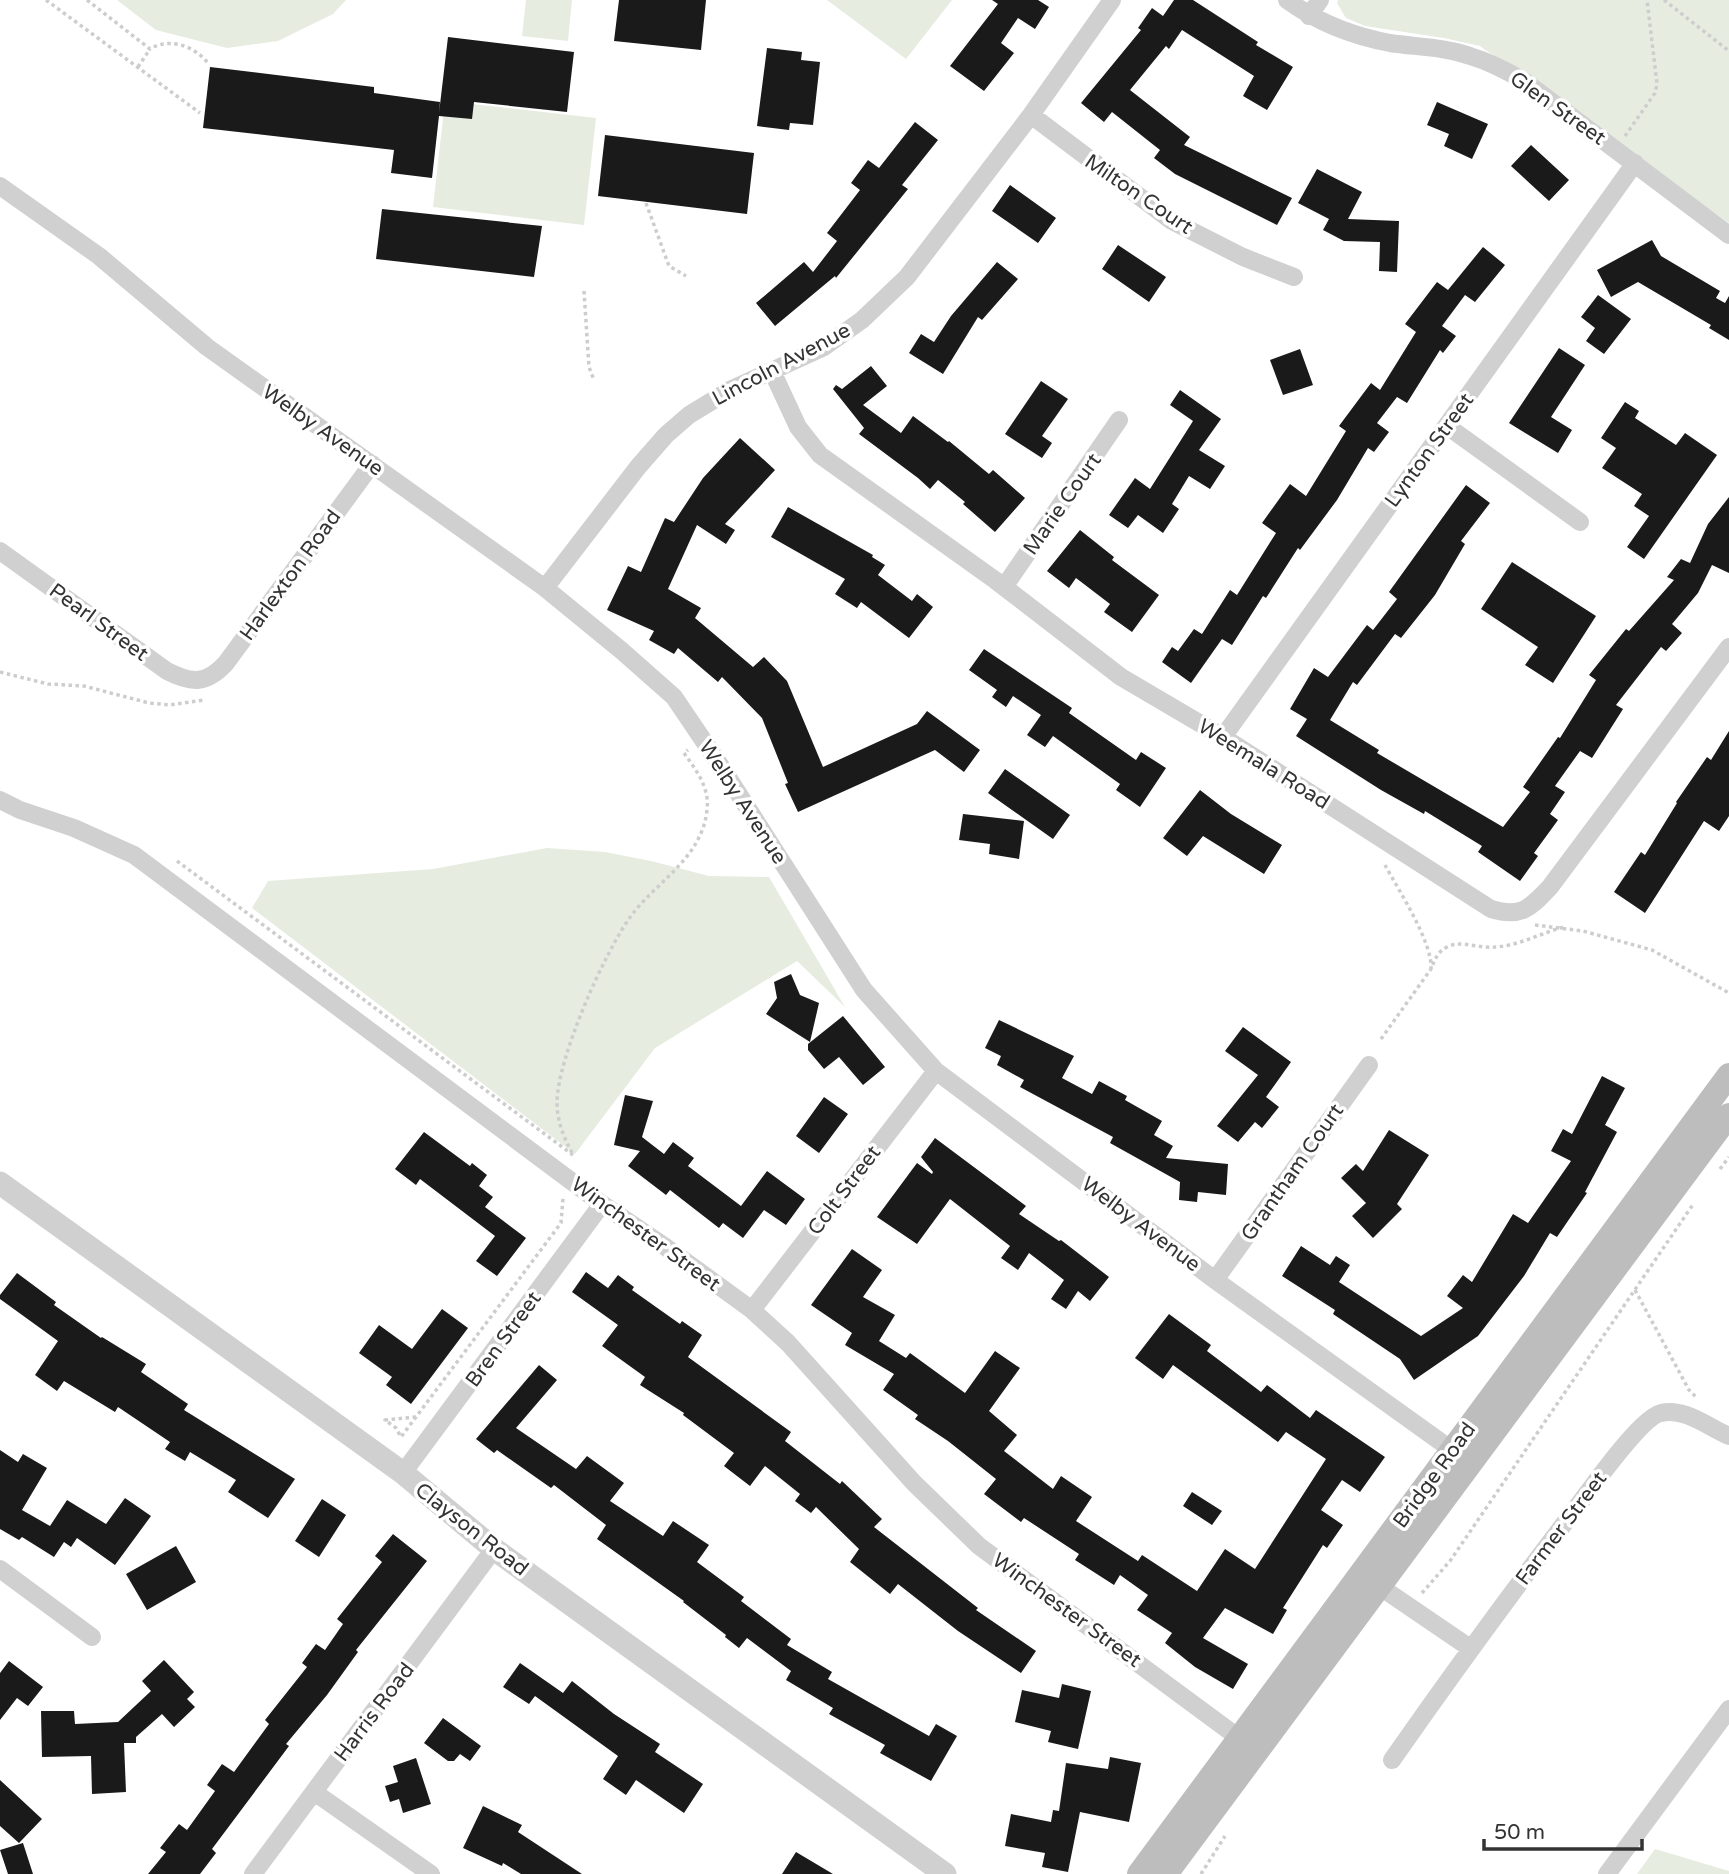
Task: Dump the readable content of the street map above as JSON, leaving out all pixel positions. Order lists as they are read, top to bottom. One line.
{"streets":{"main road":["Bridge Road"],"street":["Glen Street","Milton Court","Lincoln Avenue","Welby Avenue","Lynton Street","Marie Court","Harlexton Road","Pearl Street","Weemala Road","Grantham Court","Colt Street","Winchester Street","Bren Street","Farmer Street","Clayson Road","Harris Road"]},"crossings":[["Glen Street","Lynton Street"],["Milton Court","Lincoln Avenue"],["Lincoln Avenue","Welby Avenue"],["Lincoln Avenue","Weemala Road"],["Welby Avenue","Harlexton Road"],["Welby Avenue","Grantham Court"],["Welby Avenue","Colt Street"],["Welby Avenue","Bridge Road"],["Lynton Street","Weemala Road"],["Marie Court","Weemala Road"],["Harlexton Road","Pearl Street"],["Colt Street","Winchester Street"],["Winchester Street","Bren Street"],["Winchester Street","Bridge Road"],["Bren Street","Clayson Road"],["Clayson Road","Harris Road"]],"scale_bar":"50 m"}
